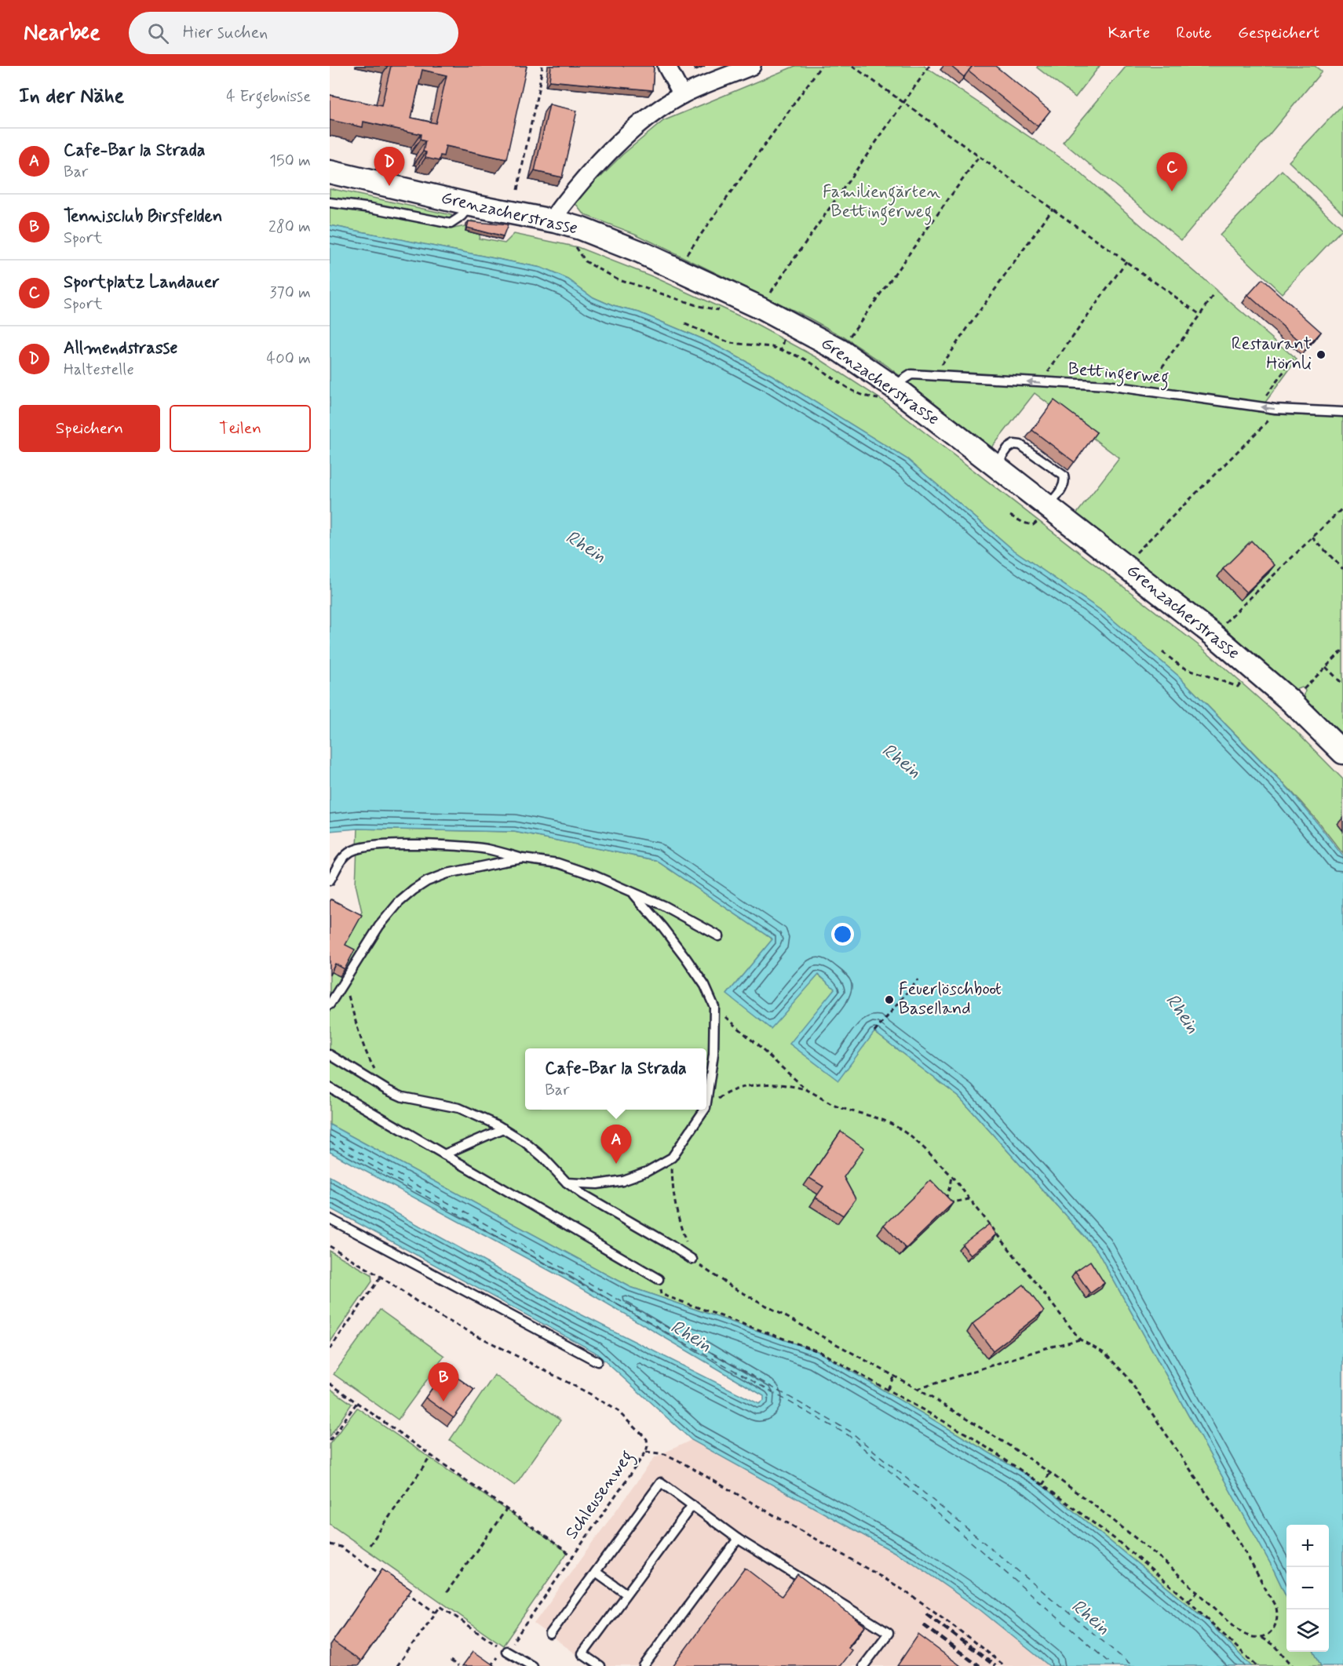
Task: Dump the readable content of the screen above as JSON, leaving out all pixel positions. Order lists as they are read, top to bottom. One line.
{"streets":{"main road":["Grenzacherstrasse"],"lane":["Bettingerweg"],"path":["Schleusenweg"]},"crossings":[["Grenzacherstrasse","Bettingerweg"]],"water":["Rhein"],"parks":["Familiengärten Bettingerweg"],"places":["Restaurant Hörnli","Feuerlöschboot Baselland"],"page":{"header":"Nearbee","search":"Hier suchen","nav":["Karte","Route","Gespeichert"],"heading":["In der Nähe","4 Ergebnisse"],"list":[{"mark":"A","name":"Cafe-Bar la Strada","note":"Bar","value":"150 m"},{"mark":"B","name":"Tennisclub Birsfelden","note":"Sport","value":"280 m"},{"mark":"C","name":"Sportplatz Landauer","note":"Sport","value":"370 m"},{"mark":"D","name":"Allmendstrasse","note":"Haltestelle","value":"400 m"}],"pins":["D","C","A","B"],"buttons":["Speichern","Teilen"],"popup":["Cafe-Bar la Strada","Bar"],"map_buttons":["+","−"]}}
